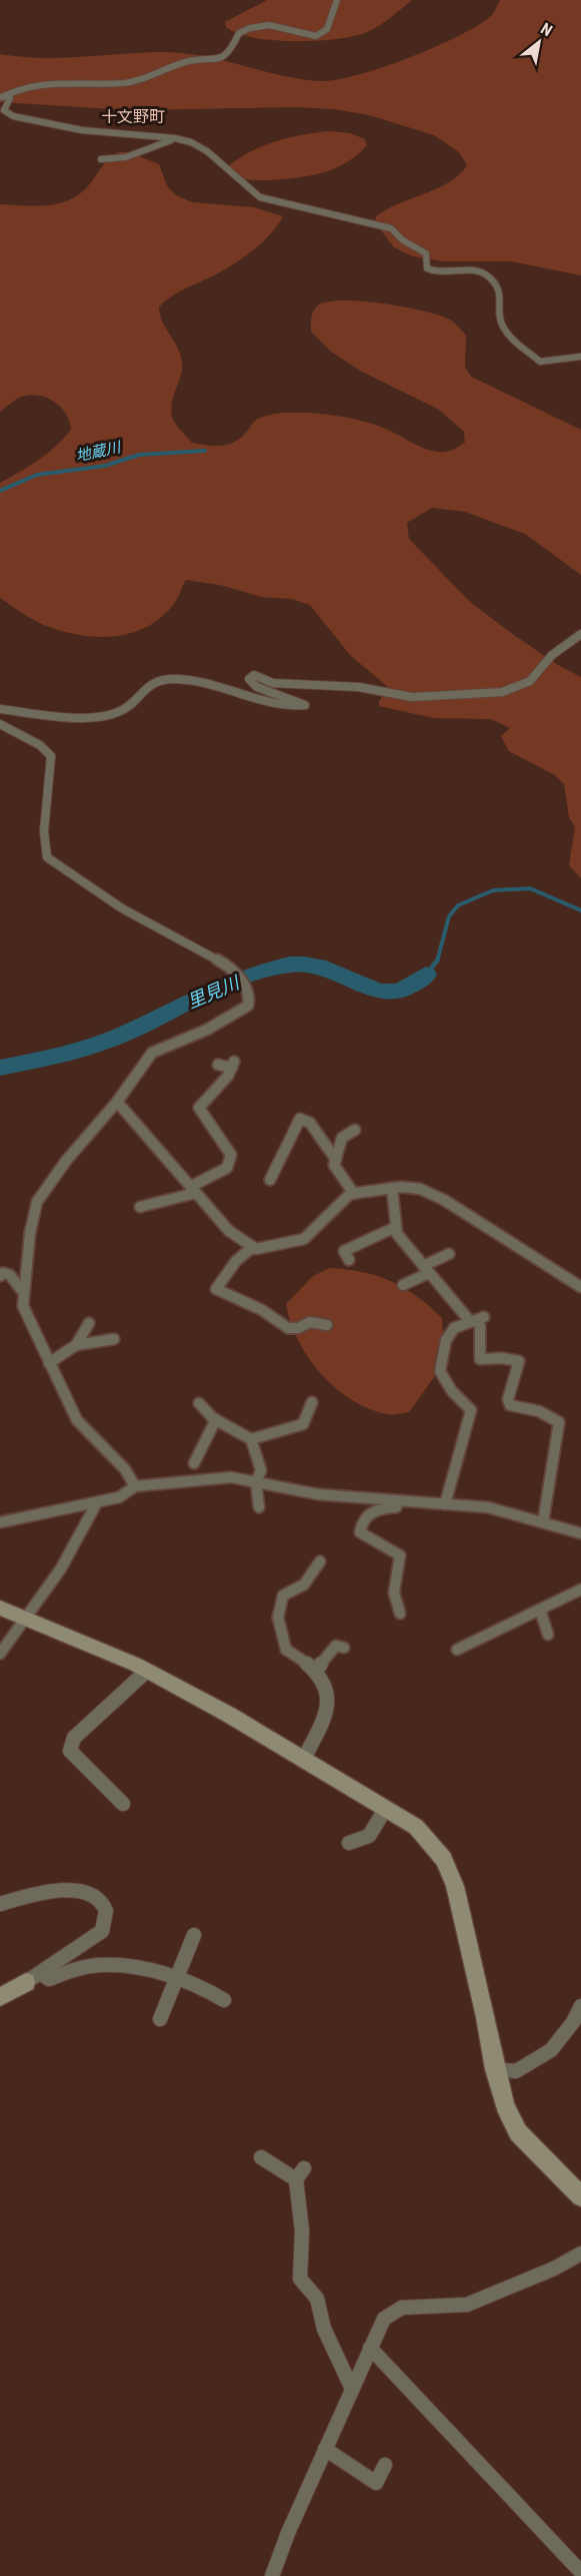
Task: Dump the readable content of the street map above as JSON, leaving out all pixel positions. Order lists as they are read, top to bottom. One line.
{"districts":["十文野町"],"water":["地蔵川","里見川"],"north":"top right"}
